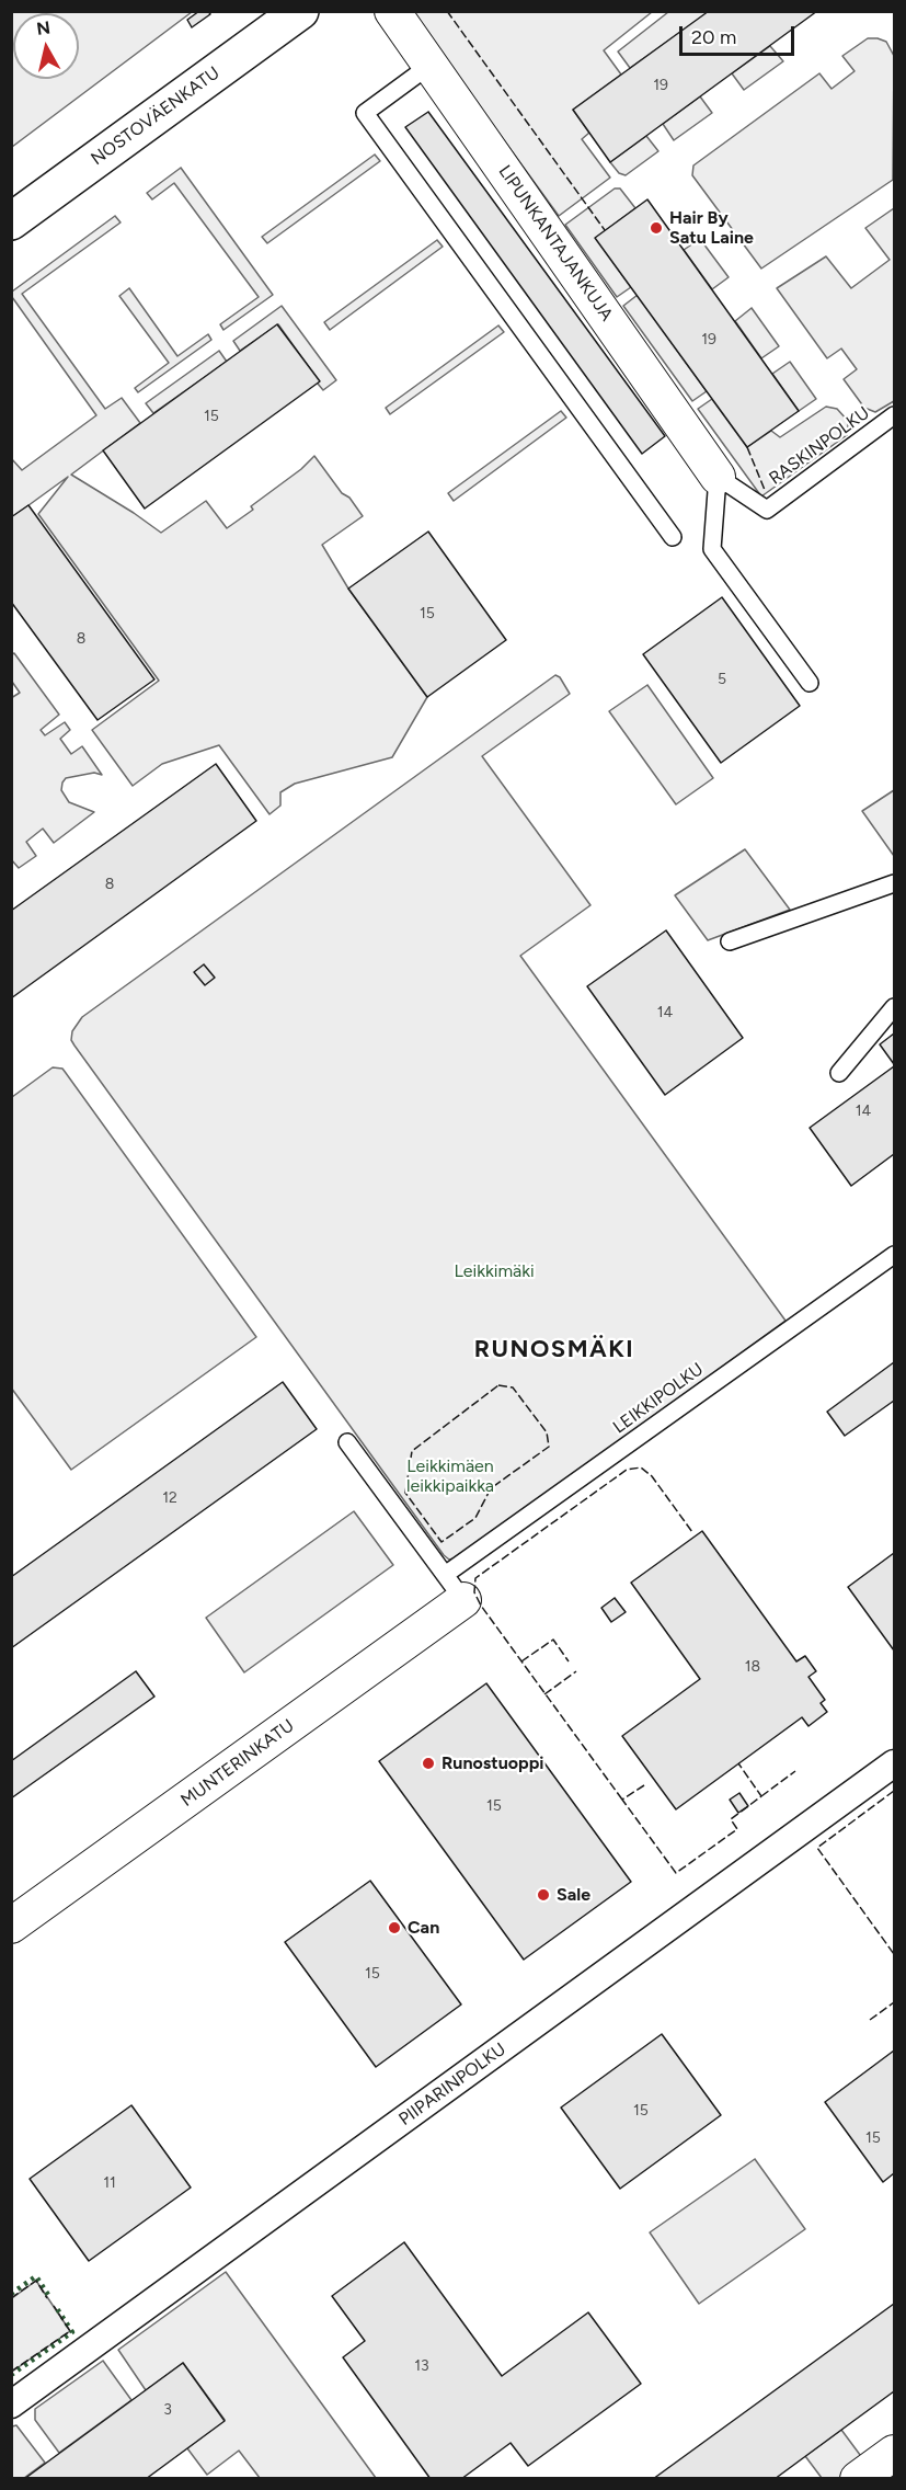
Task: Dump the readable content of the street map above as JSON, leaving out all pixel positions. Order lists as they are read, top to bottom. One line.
{"streets":{"street":["NOSTOVÄENKATU","LIPUNKANTAJANKUJA","MUNTERINKATU","PIIPARINPOLKU"],"lane":["RASKINPOLKU","LEIKKIPOLKU"]},"crossings":[["LIPUNKANTAJANKUJA","RASKINPOLKU"],["LEIKKIPOLKU","MUNTERINKATU"]],"districts":["RUNOSMÄKI"],"parks":["Leikkimäki","Leikkimäen leikkipaikka"],"places":["Hair By Satu Laine","Runostuoppi","Sale","Can"],"house_numbers":["19","19","15","15","8","5","8","14","14","12","18","15","15","15","15","11","13","3"],"scale_bar":"20 m","north":"top"}
